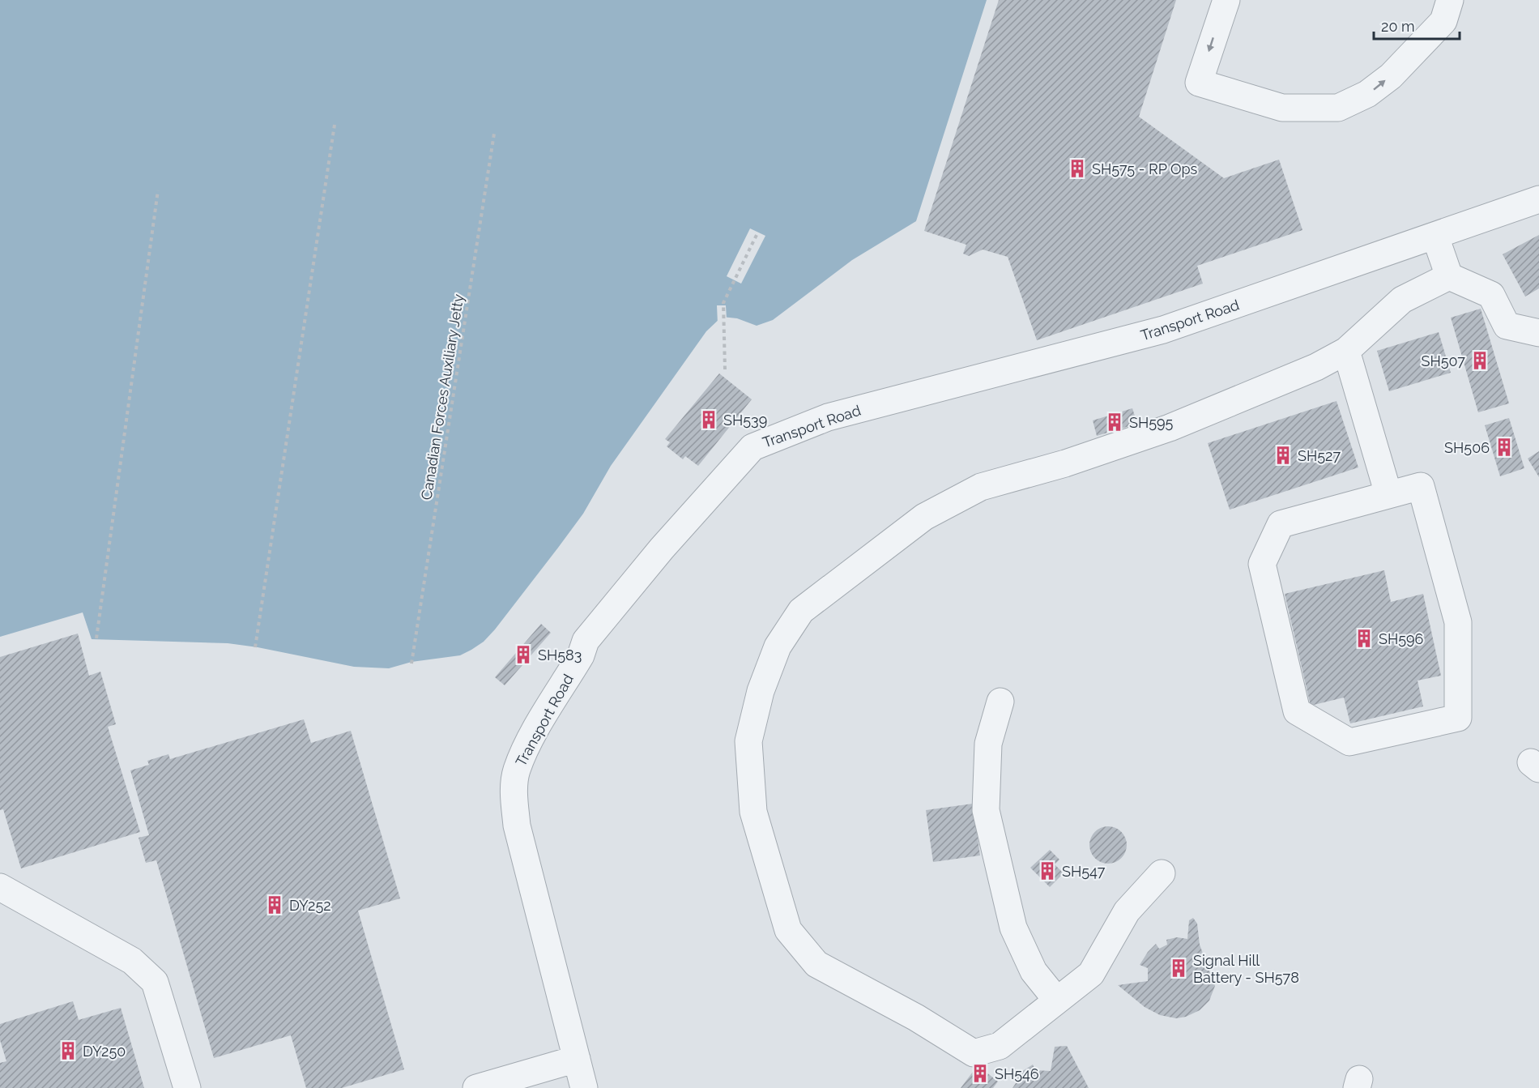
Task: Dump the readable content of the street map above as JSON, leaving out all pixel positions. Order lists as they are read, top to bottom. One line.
{"streets":{"lane":["Transport Road"],"path":["Canadian Forces Auxiliary Jetty"]},"places":{"building":["SH575 - RP Ops","SH507","SH539","SH595","SH506","SH527","SH596","SH583","SH547","DY252","Signal Hill Battery - SH578","DY250","SH546"]},"scale_bar":"20 m"}
